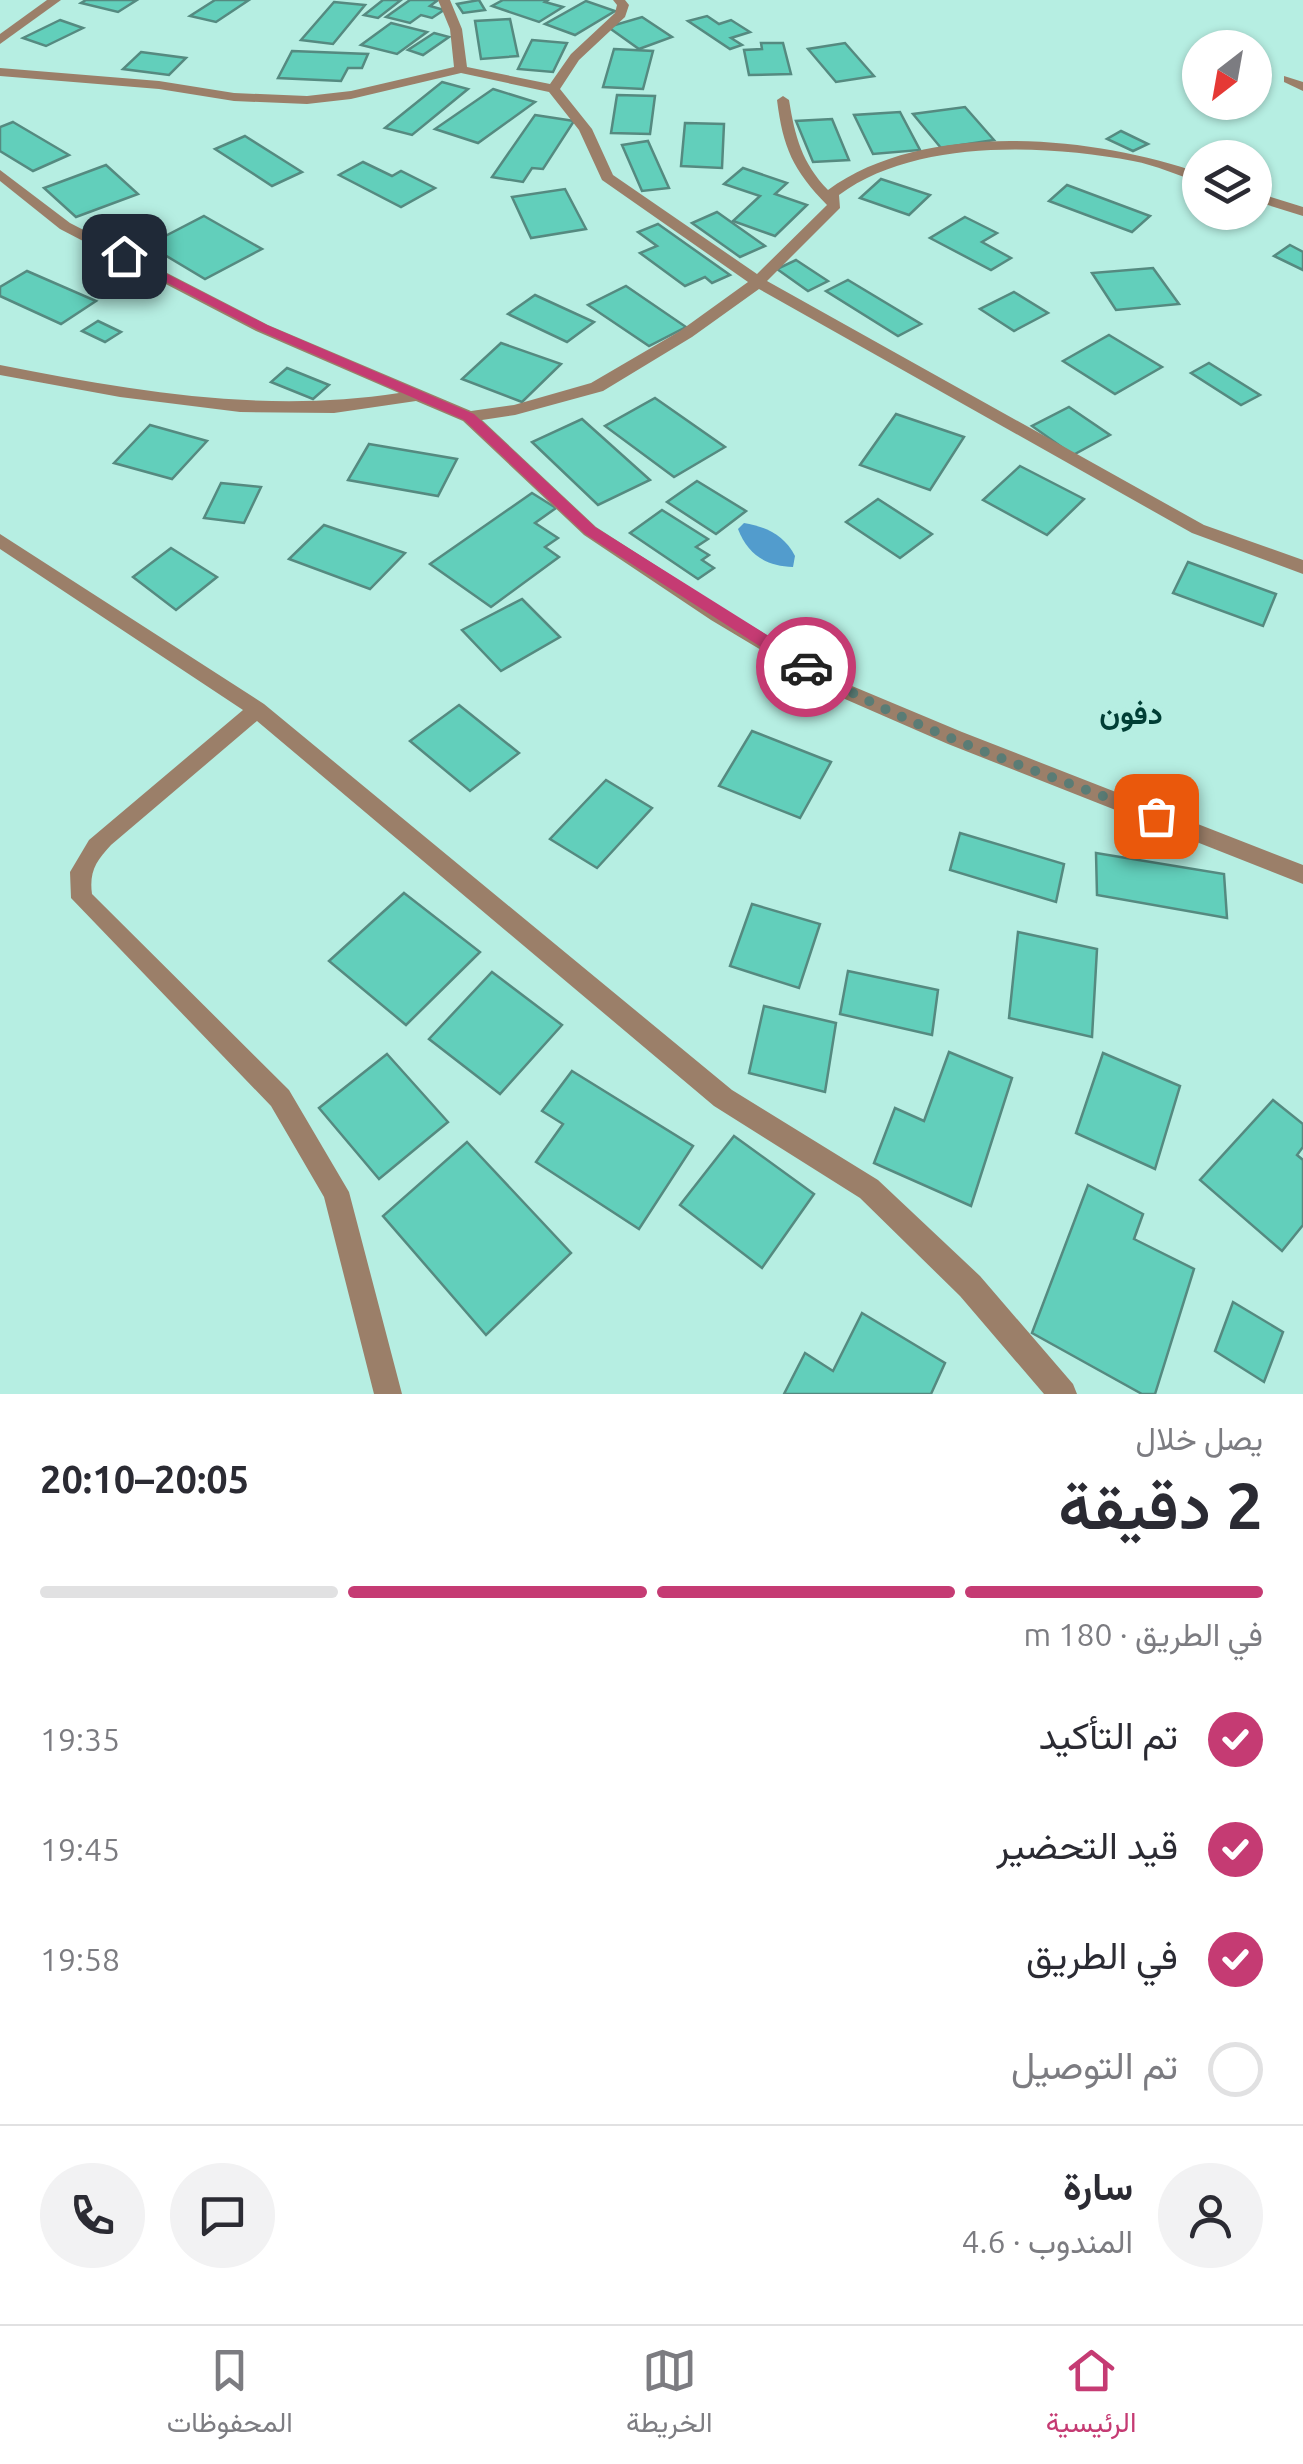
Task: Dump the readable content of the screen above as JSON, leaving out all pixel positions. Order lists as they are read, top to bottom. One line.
{"districts":["دفون"],"north":"bottom left","page":{"heading":["2 دقيقة","يصل خلال","20:05–20:10"],"panel":["سارة","المندوب · 4.6"],"bar":"في الطريق · 180 m","list":[["تم التأكيد","19:35"],["قيد التحضير","19:45"],["في الطريق","19:58"],"تم التوصيل"],"tabs":["الرئيسية","الخريطة","المحفوظات"]}}
